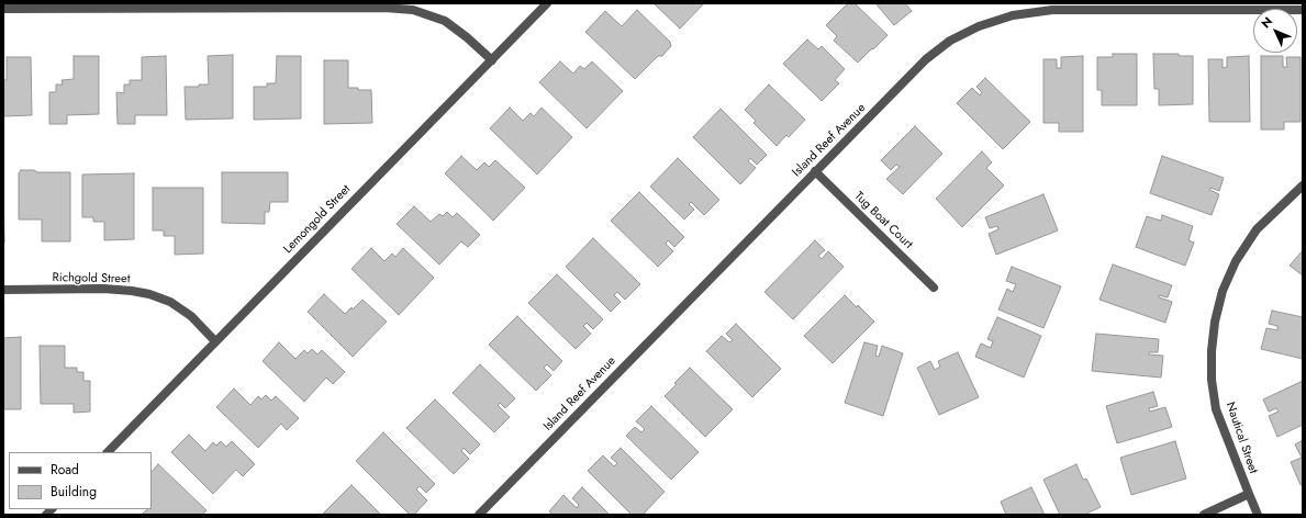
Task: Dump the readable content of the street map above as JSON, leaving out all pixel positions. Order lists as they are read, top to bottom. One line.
{"streets":{"street":["Island Reef Avenue","Lemongold Street","Tug Boat Court","Richgold Street","Nautical Street"]},"crossings":[["Island Reef Avenue","Tug Boat Court"],["Lemongold Street","Richgold Street"]],"legend":["Road","Building"],"north":"top left"}
